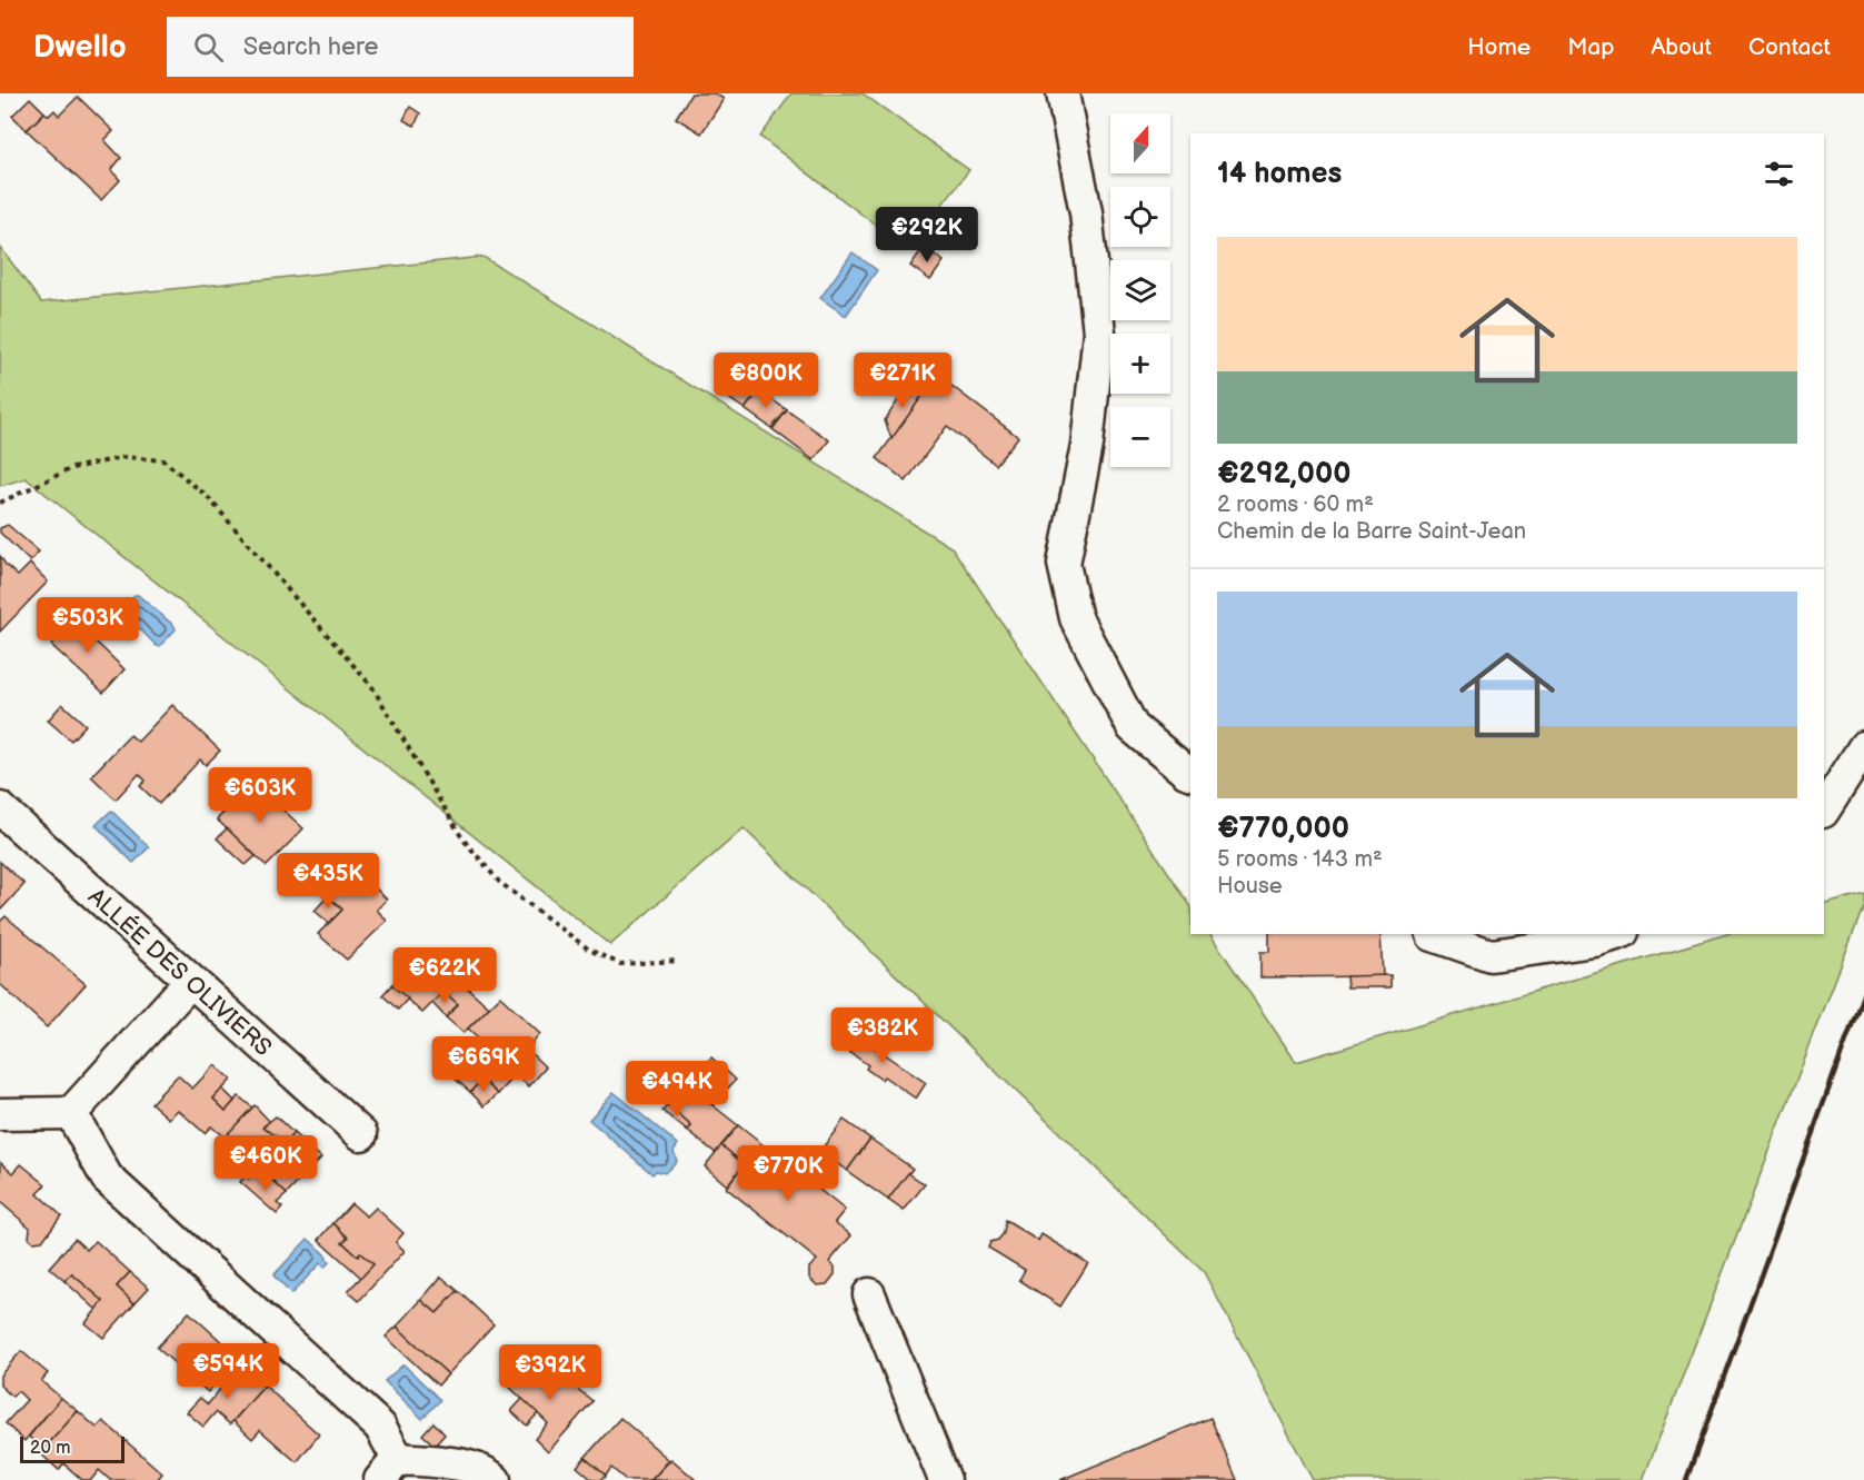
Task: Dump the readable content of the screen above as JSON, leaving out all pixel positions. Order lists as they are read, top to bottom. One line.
{"streets":{"street":["ALLÉE DES OLIVIERS"]},"scale_bar":"20 m","north":"top","page":{"header":"Dwello","search":"Search here","nav":["Home","Map","About","Contact"],"map_buttons":["+","−"],"heading":"14 homes","price":["€292K","€800K","€271K","€503K","€603K","€435K","€622K","€382K","€669K","€494K","€460K","€770K","€594K","€392K"],"list":[{"name":"€292,000","note":"2 rooms · 60 m² · Chemin de la Barre Saint-Jean"},{"name":"€770,000","note":"5 rooms · 143 m² · House"}],"scale":"20 m"}}
